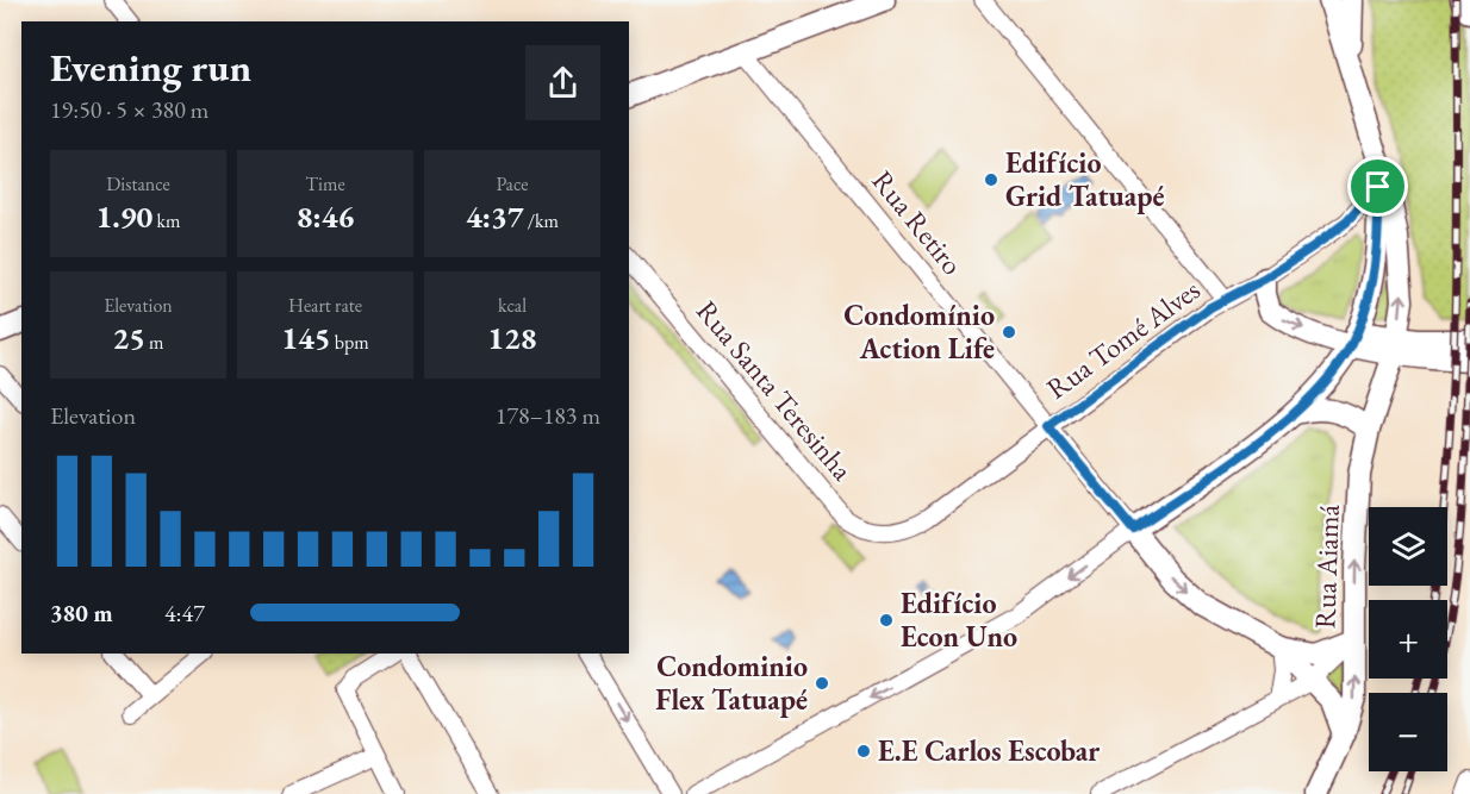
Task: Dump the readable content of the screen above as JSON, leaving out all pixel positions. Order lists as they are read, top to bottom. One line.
{"streets":{"main road":["Rua Aiamá"],"street":["Rua Retiro","Rua Tomé Alves","Rua Santa Teresinha"]},"crossings":[["Rua Retiro","Rua Tomé Alves"],["Rua Tomé Alves","Rua Santa Teresinha"]],"places":["Edifício Grid Tatuapé","Condomínio Action Life","Edifício Econ Uno","Condominio Flex Tatuapé","E.E Carlos Escobar"],"page":{"heading":["Evening run","19:50 · 5 × 380 m"],"stats":[["Distance","1.90 km"],["Time","8:46"],["Pace","4:37 /km"],["Elevation","25 m"],["Heart rate","145 bpm"],["kcal","128"]],"chart":["Elevation","178–183 m"],"map_buttons":["+","−"],"list":[{"name":"380 m","note":"4:47"}]}}
